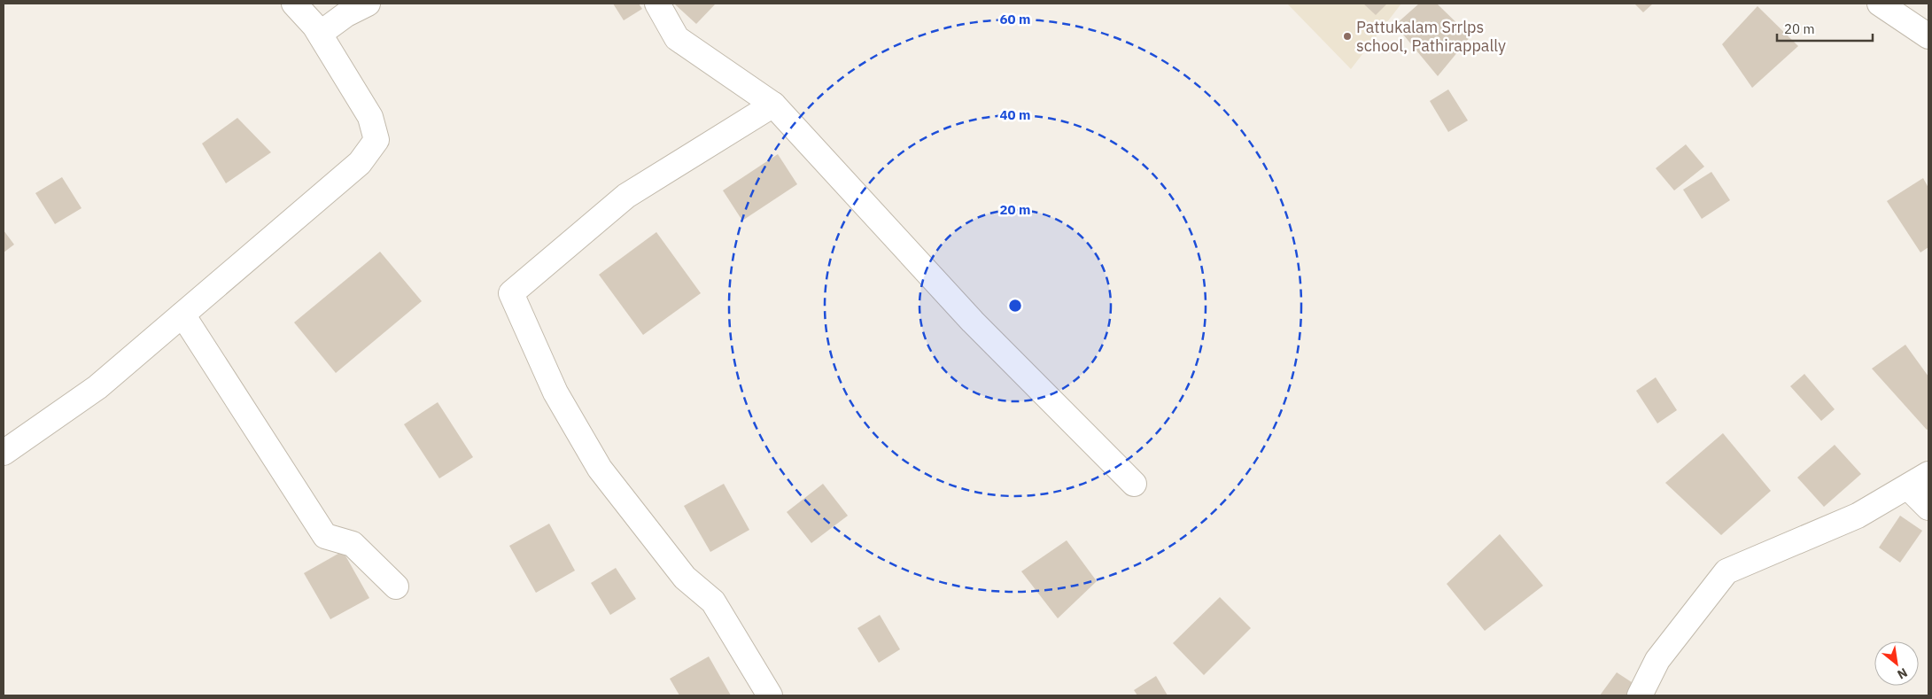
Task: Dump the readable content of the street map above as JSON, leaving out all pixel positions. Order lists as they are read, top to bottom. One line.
{"places":["Pattukalam Srrlps school, Pathirappally"],"scale_bar":"20 m","north":"bottom right","rings":["60 m","40 m","20 m"]}
